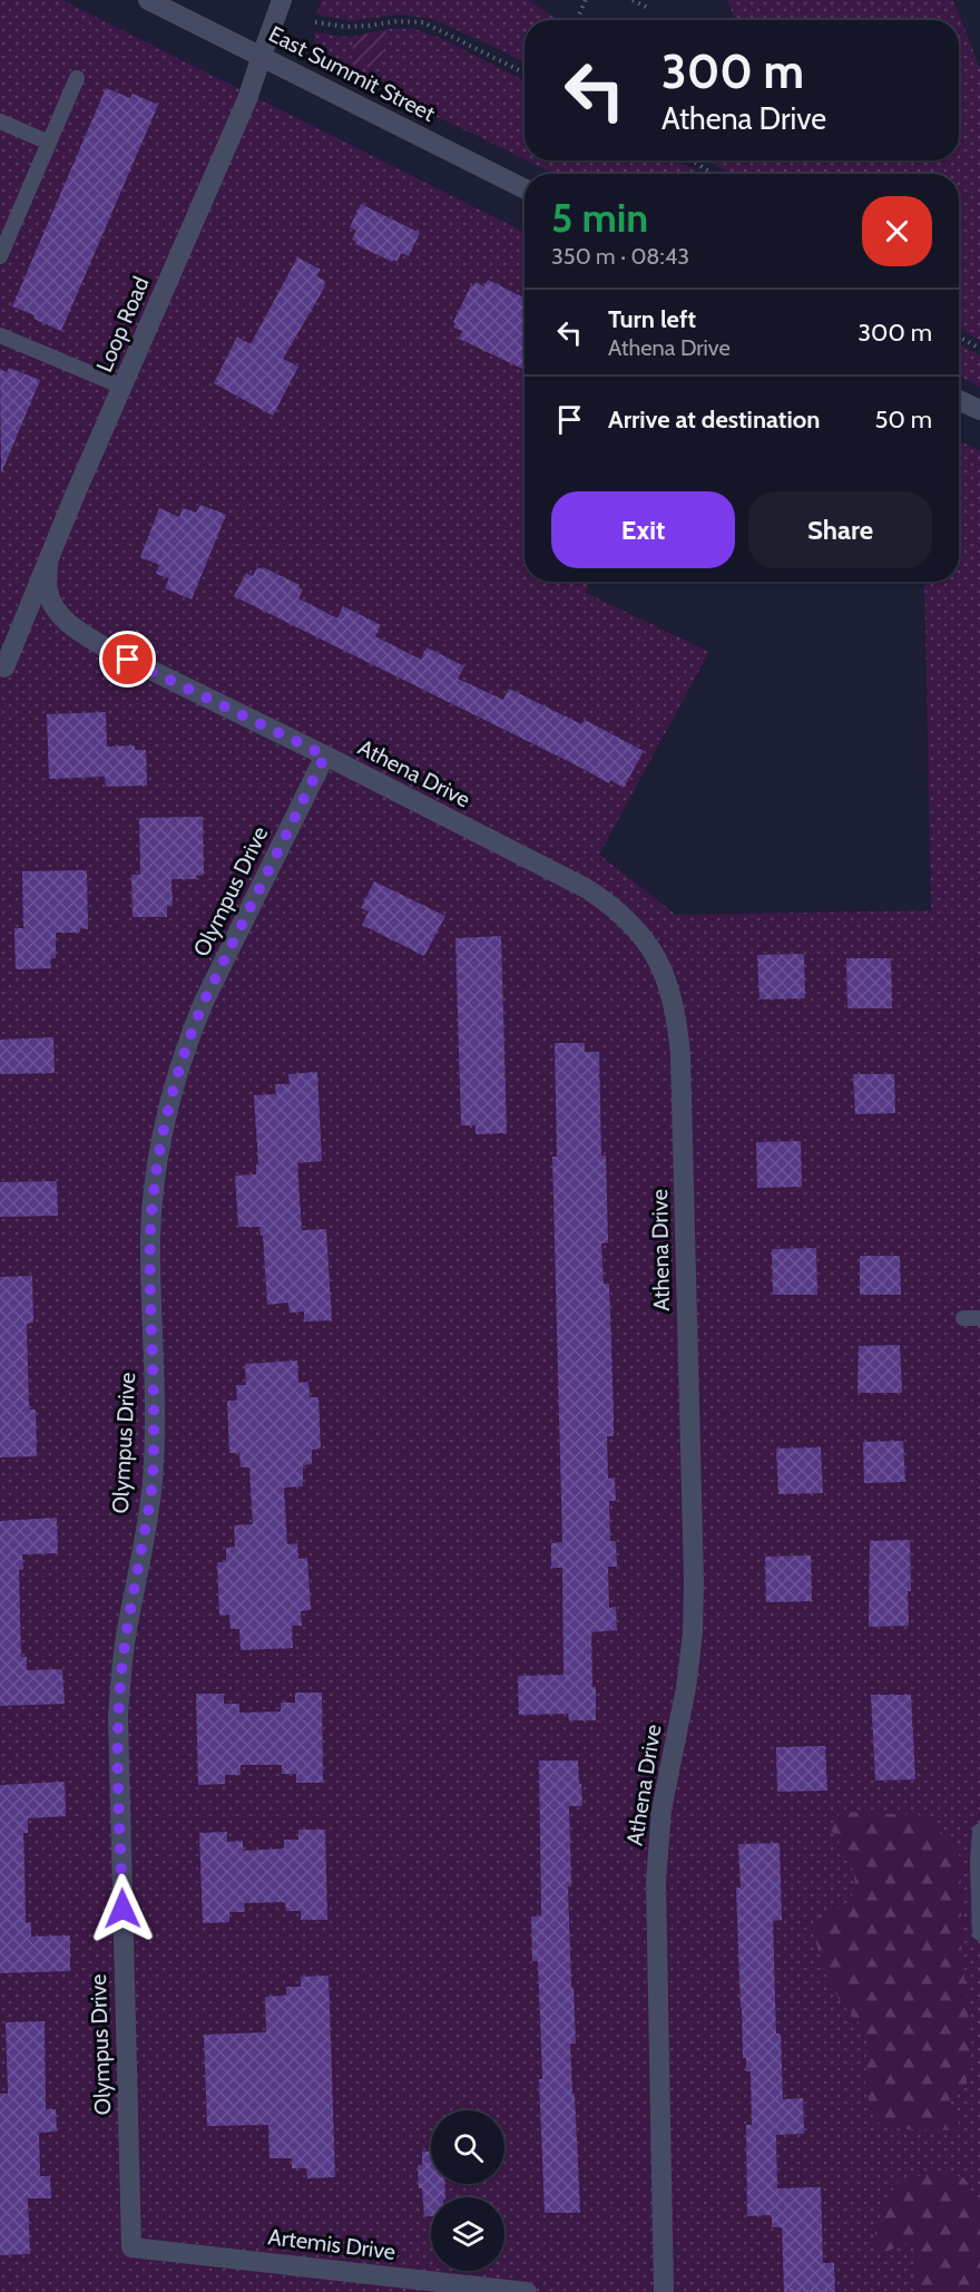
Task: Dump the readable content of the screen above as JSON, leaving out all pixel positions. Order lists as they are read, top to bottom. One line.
{"streets":{"street":["East Summit Street","Loop Road","Athena Drive","Olympus Drive","Artemis Drive"]},"crossings":[["East Summit Street","Loop Road"],["Loop Road","Athena Drive"],["Athena Drive","Olympus Drive"],["Olympus Drive","Artemis Drive"]],"page":{"turn":["300 m","Athena Drive"],"heading":["5 min","350 m · 08:43"],"list":[{"name":"Turn left","note":"Athena Drive","value":"300 m"},{"name":"Arrive at destination","value":"50 m"}],"buttons":["Exit","Share"]}}
